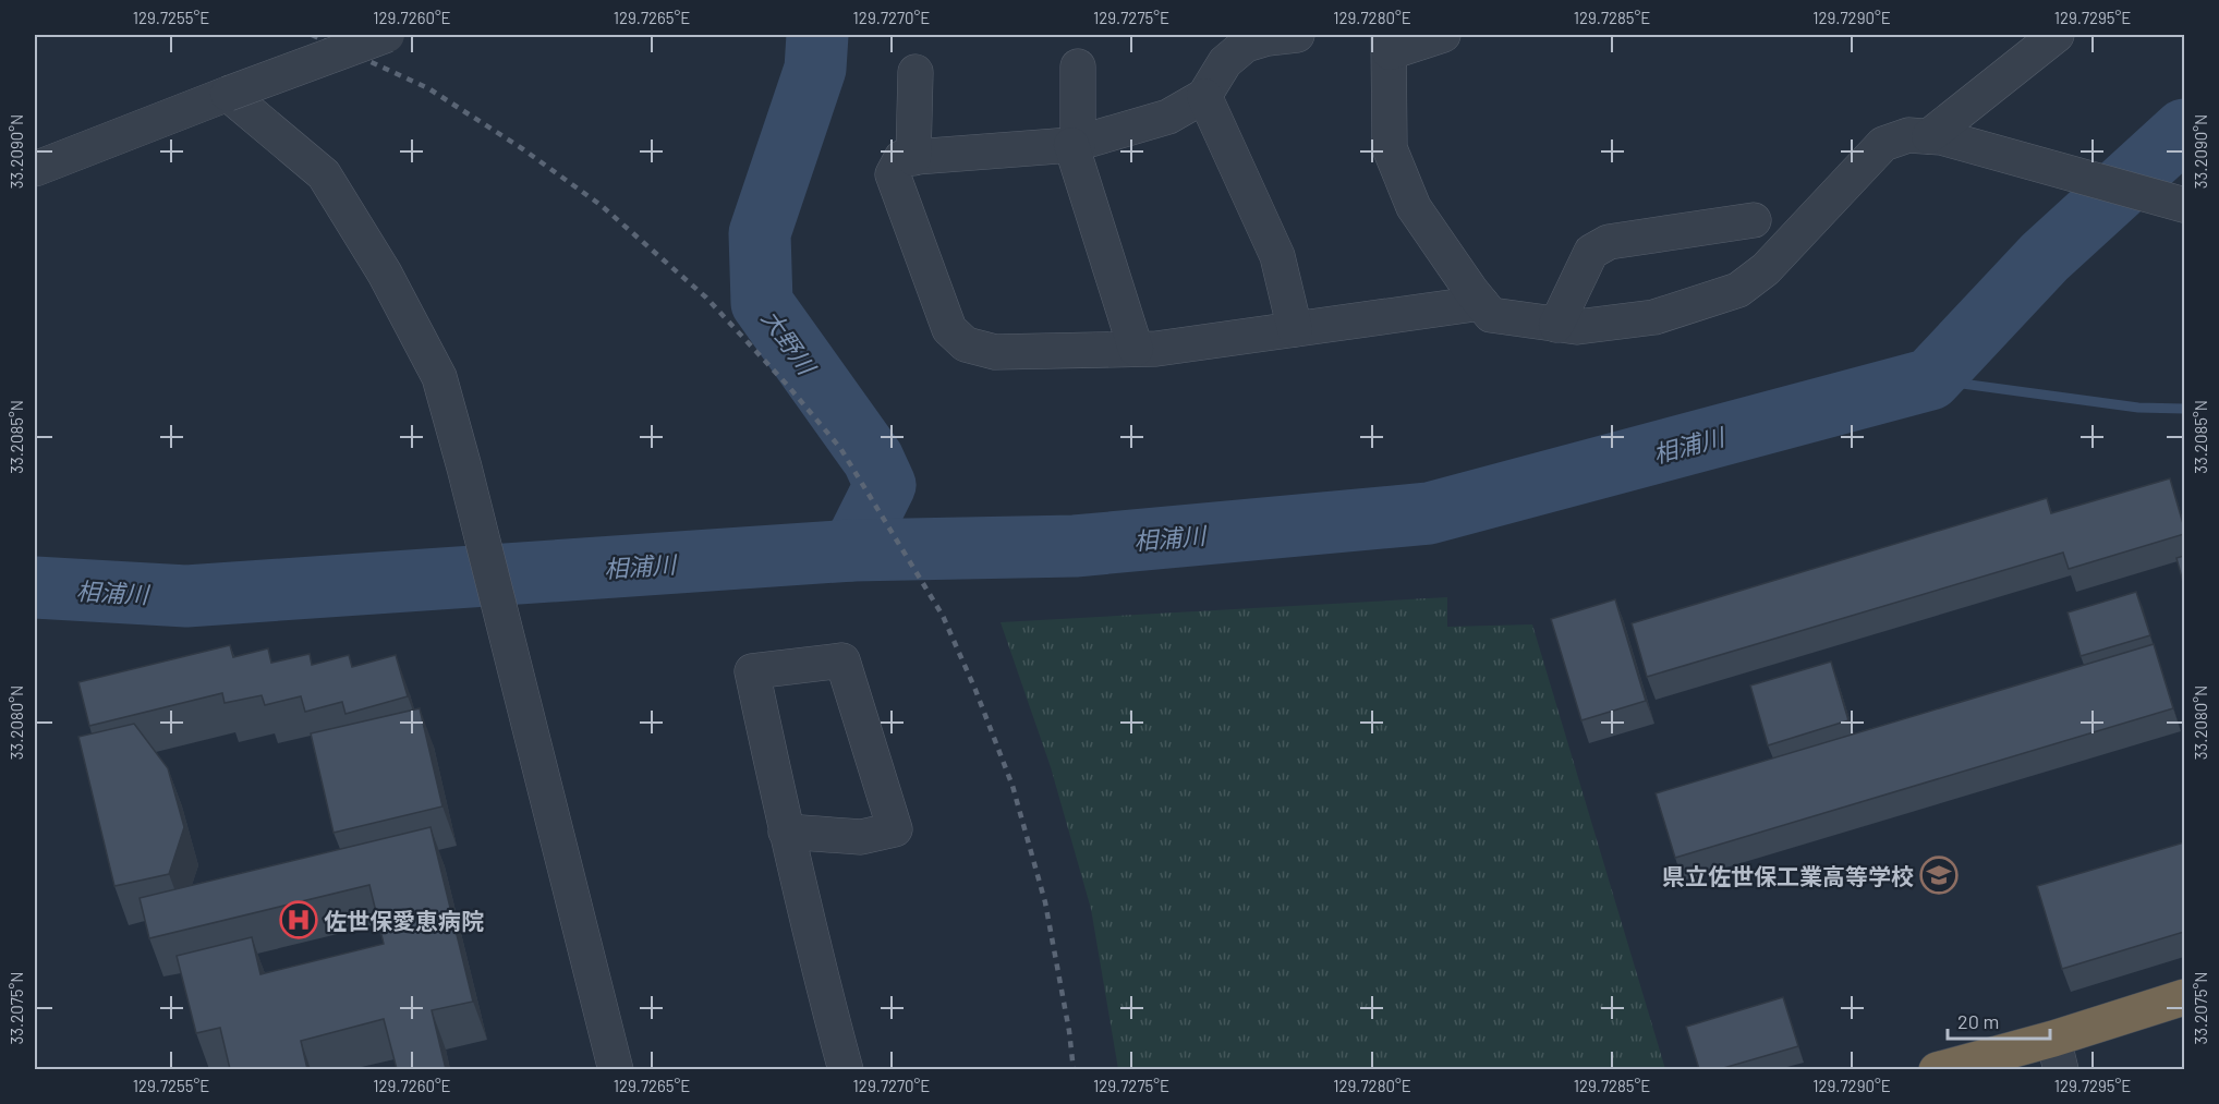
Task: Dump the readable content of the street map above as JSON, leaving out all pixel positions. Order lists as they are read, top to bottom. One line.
{"water":["大野川","相浦川"],"places":{"school or university":["県立佐世保工業高等学校"],"hospital":["佐世保愛恵病院"]},"scale_bar":"20 m","coordinates":["129.7255°E","129.7260°E","129.7265°E","129.7270°E","129.7275°E","129.7280°E","129.7285°E","129.7290°E","129.7295°E","33.2090°N","33.2085°N","33.2080°N","33.2075°N"]}
